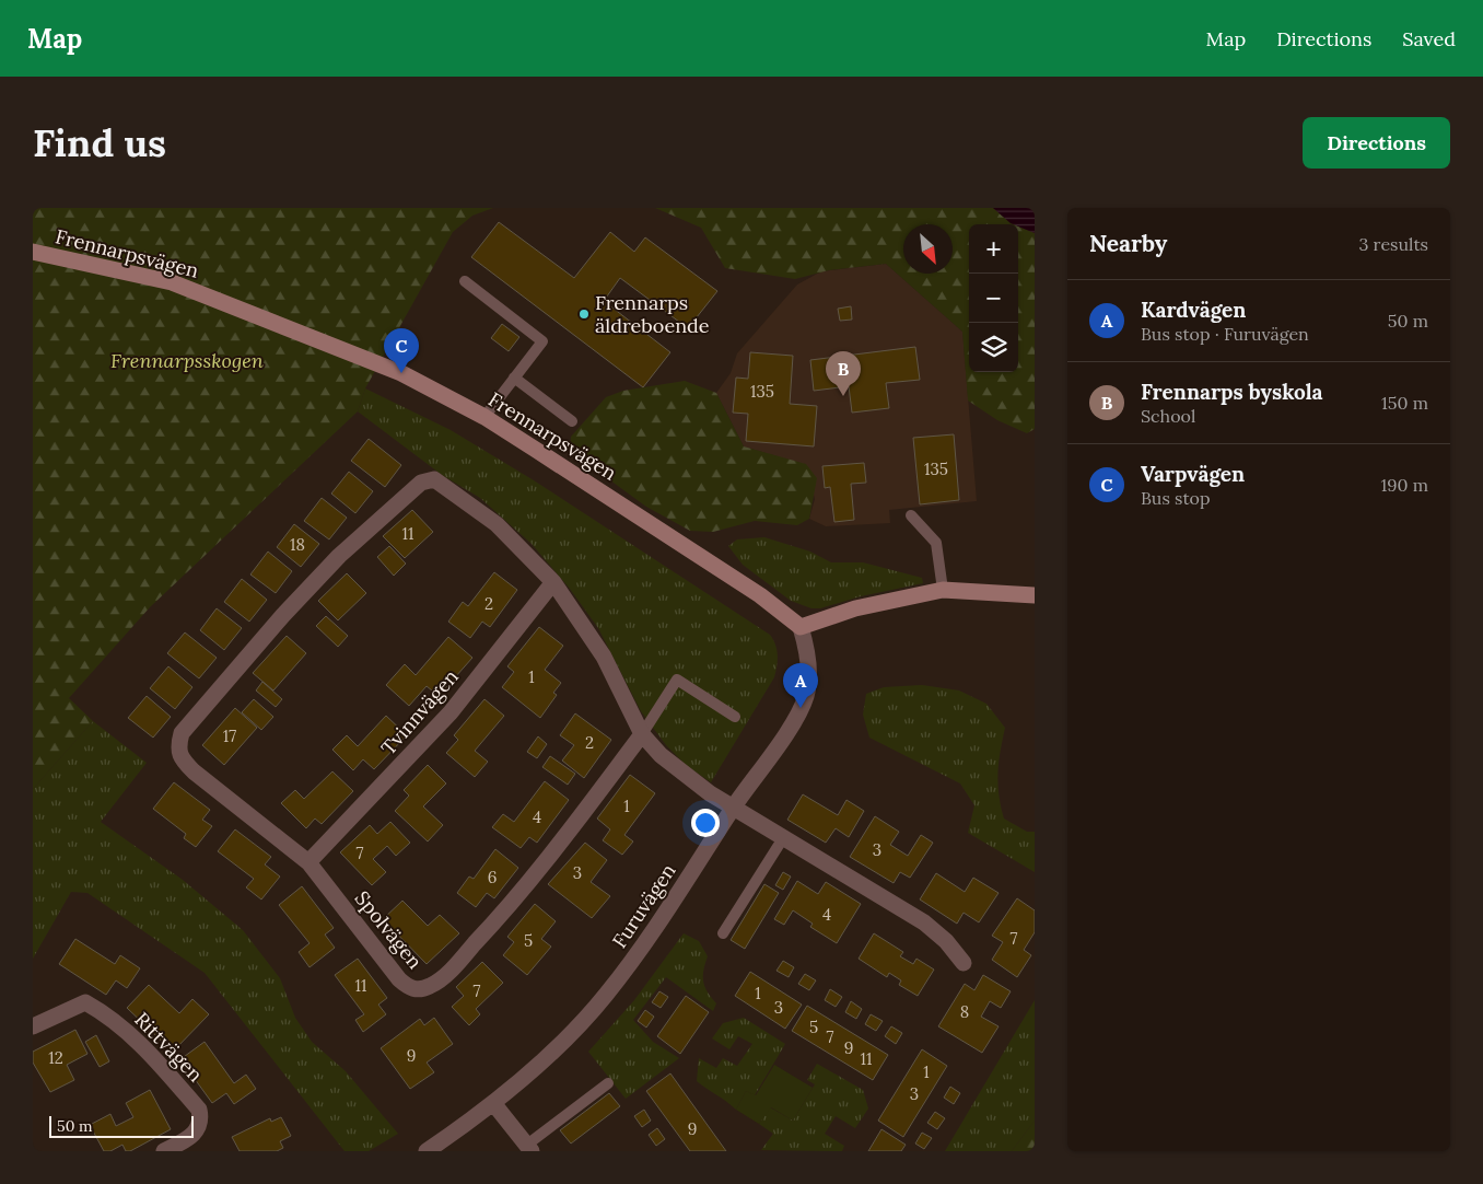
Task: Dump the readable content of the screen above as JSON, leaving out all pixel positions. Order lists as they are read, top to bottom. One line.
{"streets":{"street":["Frennarpsvägen","Tvinnvägen","Furuvägen","Spolvägen","Rittvägen"]},"crossings":[["Frennarpsvägen","Furuvägen"],["Tvinnvägen","Spolvägen"]],"parks":["Frennarpsskogen"],"places":["Frennarps äldreboende"],"house_numbers":["135","135","11","18","2","1","17","2","1","4","3","7","3","6","4","7","5","11","7","1","3","8","5","7","9","9","12","11","1","3","9"],"scale_bar":"50 m","north":"bottom right","page":{"header":"Map","nav":["Map","Directions","Saved"],"buttons":"Directions","title":"Find us","heading":["Nearby","3 results"],"map_buttons":["+","−"],"list":[{"mark":"A","name":"Kardvägen","note":"Bus stop · Furuvägen","value":"50 m"},{"mark":"B","name":"Frennarps byskola","note":"School","value":"150 m"},{"mark":"C","name":"Varpvägen","note":"Bus stop","value":"190 m"}],"pins":["C","B","A"],"scale":"50 m"}}
